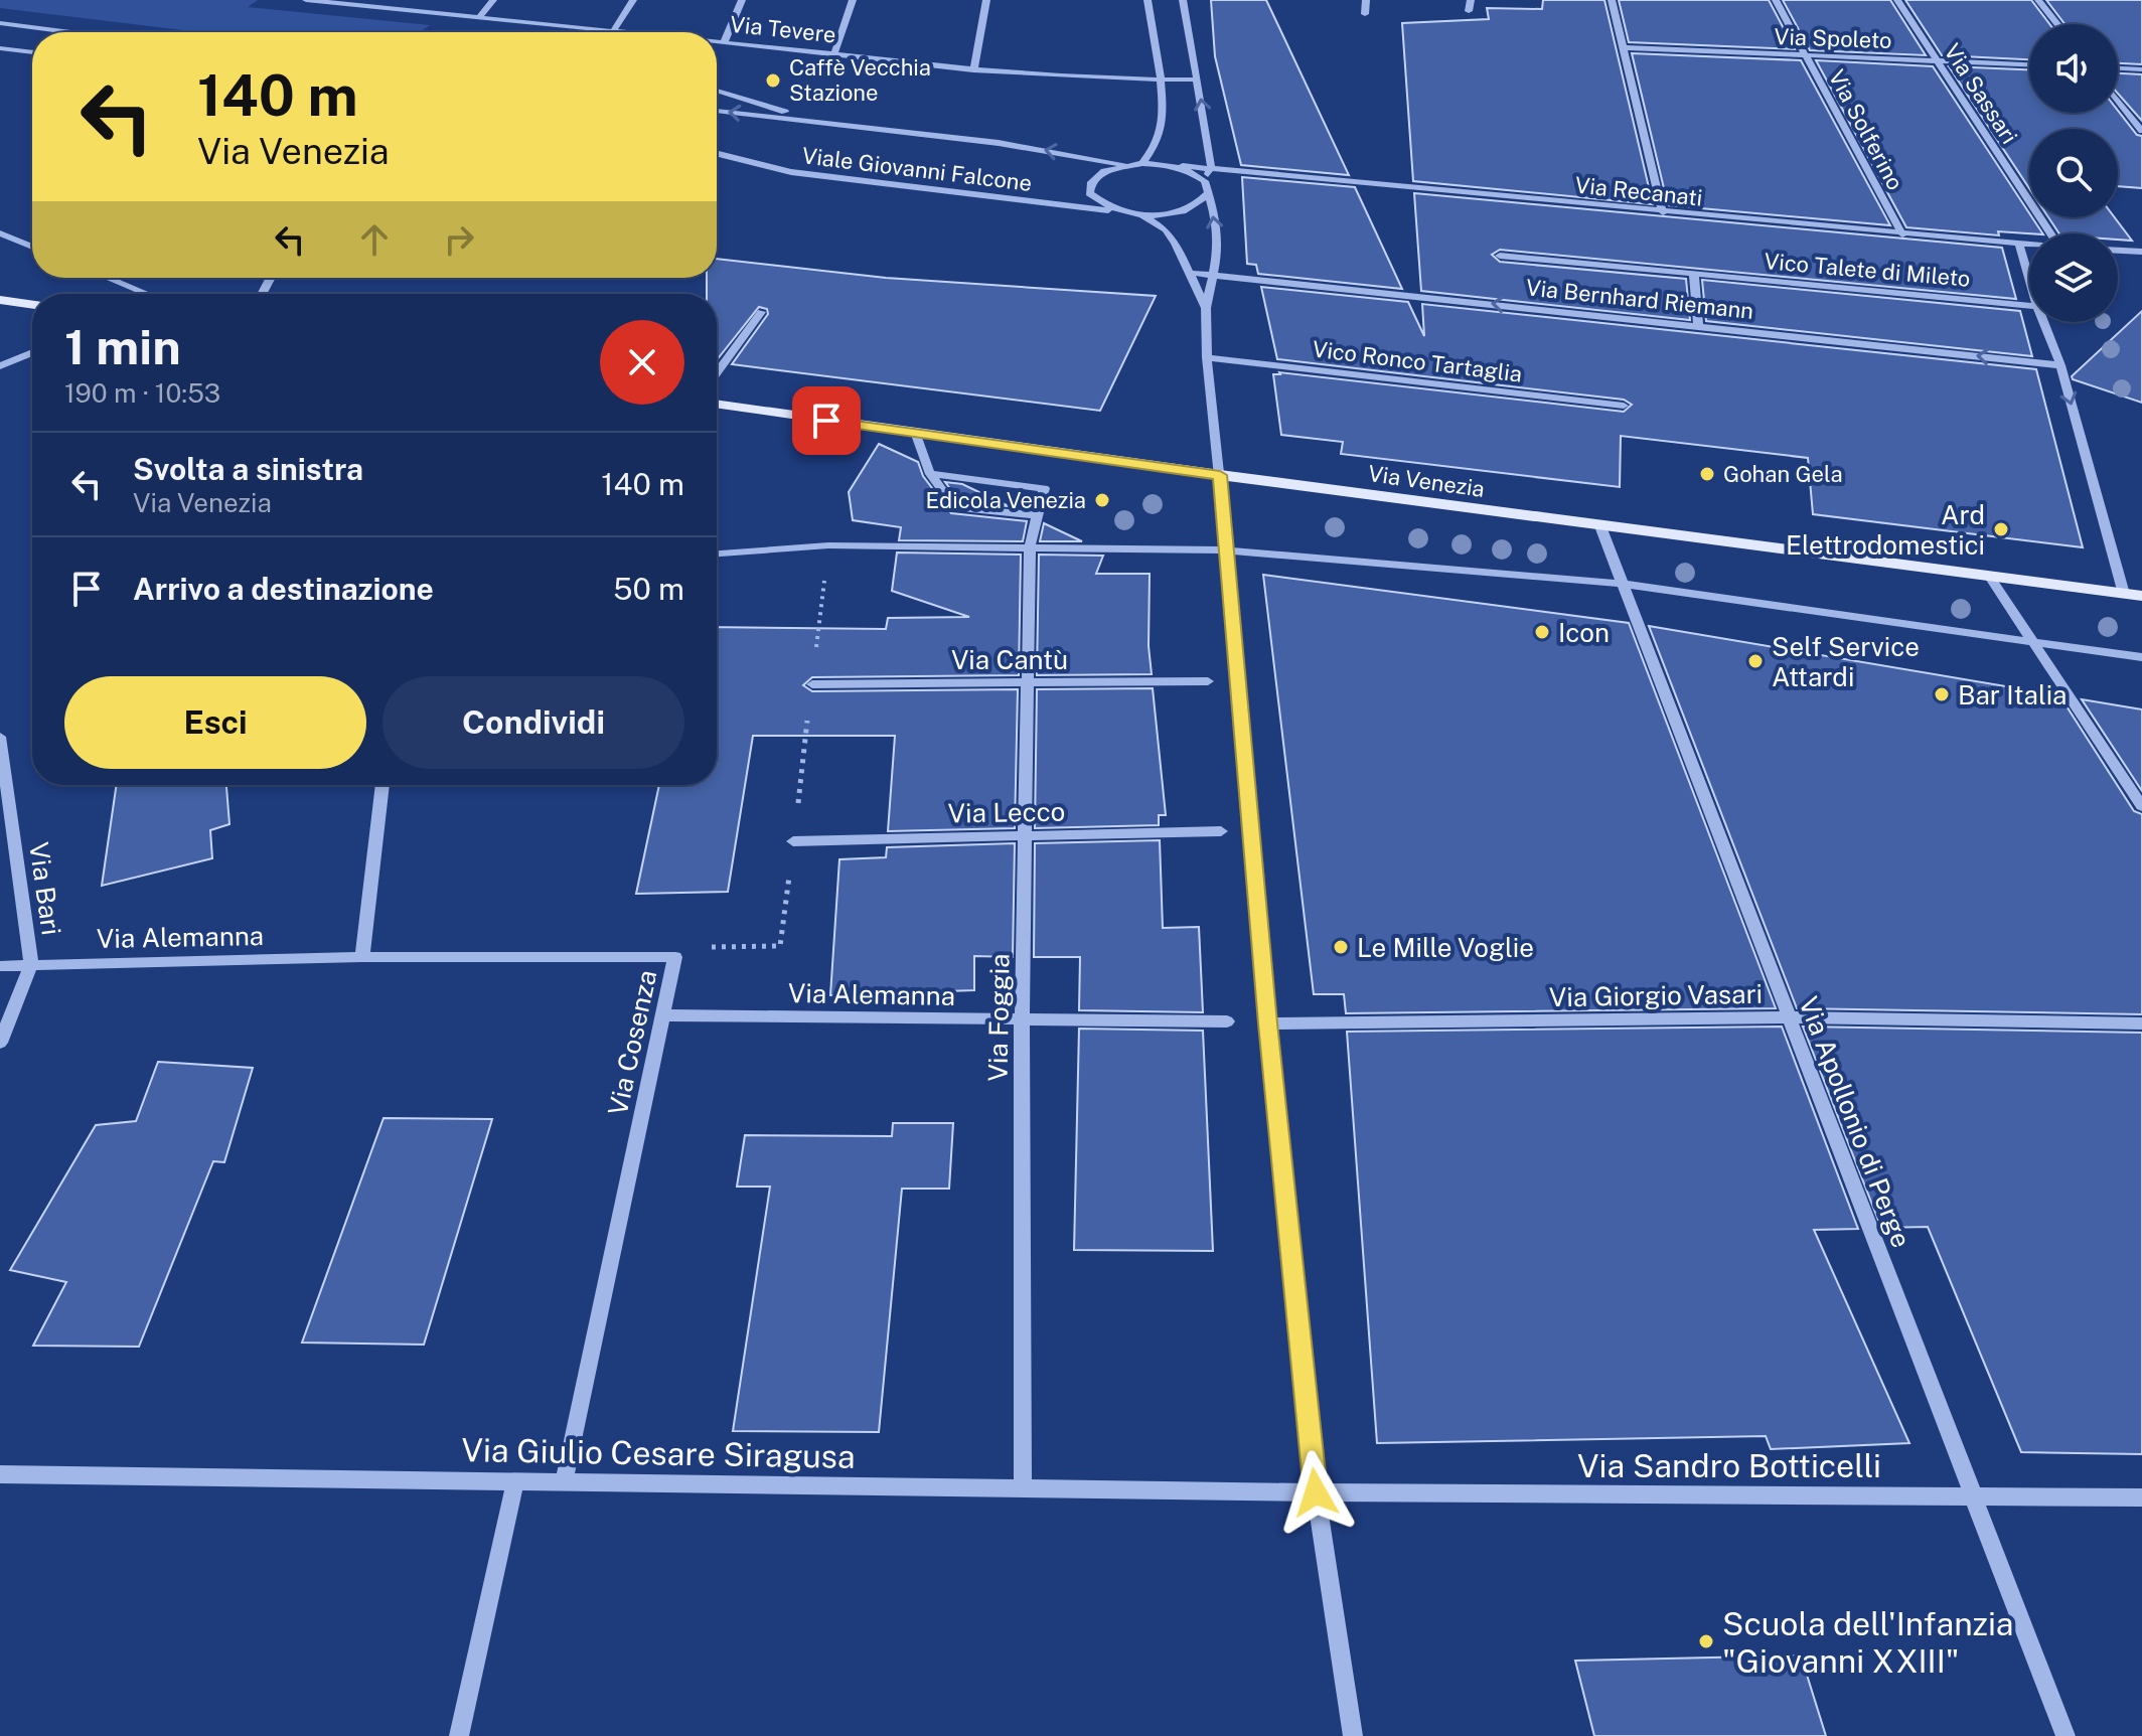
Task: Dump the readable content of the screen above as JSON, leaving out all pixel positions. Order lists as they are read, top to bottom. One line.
{"streets":{"main road":["Via Venezia"],"street":["Via Tevere","Via Spoleto","Via Sassari","Via Solferino","Viale Giovanni Falcone","Via Recanati","Vico Talete di Mileto","Via Bernhard Riemann","Vico Ronco Tartaglia","Via Cantù","Via Lecco","Via Bari","Via Alemanna","Via Giorgio Vasari","Via Foggia","Via Cosenza","Via Apollonio di Perge","Via Giulio Cesare Siragusa","Via Sandro Botticelli"]},"crossings":[["Via Spoleto","Via Sassari"],["Via Spoleto","Via Solferino"],["Via Solferino","Via Recanati"],["Viale Giovanni Falcone","Via Recanati"],["Via Venezia","Via Apollonio di Perge"],["Via Cantù","Via Foggia"],["Via Lecco","Via Foggia"],["Via Bari","Via Alemanna"],["Via Alemanna","Via Foggia"],["Via Alemanna","Via Cosenza"],["Via Giorgio Vasari","Via Apollonio di Perge"],["Via Foggia","Via Giulio Cesare Siragusa"],["Via Cosenza","Via Giulio Cesare Siragusa"],["Via Apollonio di Perge","Via Sandro Botticelli"],["Via Giulio Cesare Siragusa","Via Sandro Botticelli"]],"one_way":["Via Bernhard Riemann"],"places":["Caffè Vecchia Stazione","Gohan Gela","Edicola Venezia","Ard Elettrodomestici","Icon","Self Service Attardi","Bar Italia","Le Mille Voglie","Scuola dell'Infanzia \"Giovanni XXIII\""],"page":{"turn":["140 m","Via Venezia"],"heading":["1 min","190 m · 10:53"],"list":[{"name":"Svolta a sinistra","note":"Via Venezia","value":"140 m"},{"name":"Arrivo a destinazione","value":"50 m"}],"buttons":["Esci","Condividi"]}}
